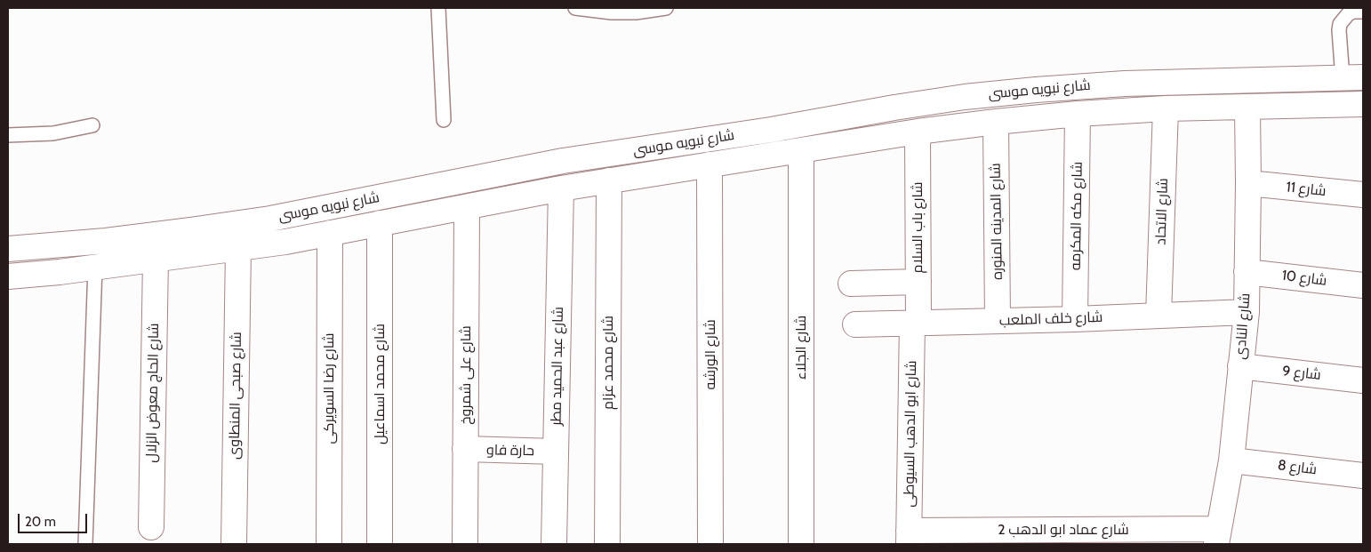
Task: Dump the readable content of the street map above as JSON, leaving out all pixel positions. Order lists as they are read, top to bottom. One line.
{"streets":{"street":["شارع نبويه موسى","شارع 11","شارع الاتحاد","شارع مكه المكرمه","شارع المدينه المنوره","شارع باب السلام","شارع 10","شارع خلف الملعب","شارع النادى","شارع الجلاء","شارع الورشه","شارع محمد عزام","شارع عبد الحميد مطر","شارع 9","شارع على شمروخ","شارع محمد اسماعيل","شارع رضا السويركى","شارع الحاج معوض الزلال","شارع صبحى المنطاوى","شارع ابو الدهب السيوطى","حارة فاو","شارع 8","شارع عماد ابو الدهب 2"]},"crossings":[["شارع نبويه موسى","شارع الاتحاد"],["شارع نبويه موسى","شارع مكه المكرمه"],["شارع نبويه موسى","شارع المدينه المنوره"],["شارع نبويه موسى","شارع باب السلام"],["شارع نبويه موسى","شارع النادى"],["شارع نبويه موسى","شارع الجلاء"],["شارع نبويه موسى","شارع الورشه"],["شارع نبويه موسى","شارع محمد عزام"],["شارع نبويه موسى","شارع عبد الحميد مطر"],["شارع نبويه موسى","شارع على شمروخ"],["شارع نبويه موسى","شارع محمد اسماعيل"],["شارع نبويه موسى","شارع رضا السويركى"],["شارع نبويه موسى","شارع الحاج معوض الزلال"],["شارع نبويه موسى","شارع صبحى المنطاوى"],["شارع 11","شارع النادى"],["شارع الاتحاد","شارع خلف الملعب"],["شارع مكه المكرمه","شارع خلف الملعب"],["شارع المدينه المنوره","شارع خلف الملعب"],["شارع باب السلام","شارع خلف الملعب"],["شارع باب السلام","شارع ابو الدهب السيوطى"],["شارع 10","شارع النادى"],["شارع خلف الملعب","شارع النادى"],["شارع خلف الملعب","شارع ابو الدهب السيوطى"],["شارع النادى","شارع 9"],["شارع النادى","شارع 8"],["شارع النادى","شارع عماد ابو الدهب 2"],["شارع عبد الحميد مطر","حارة فاو"],["شارع على شمروخ","حارة فاو"],["شارع ابو الدهب السيوطى","شارع عماد ابو الدهب 2"]],"scale_bar":"20 m"}
